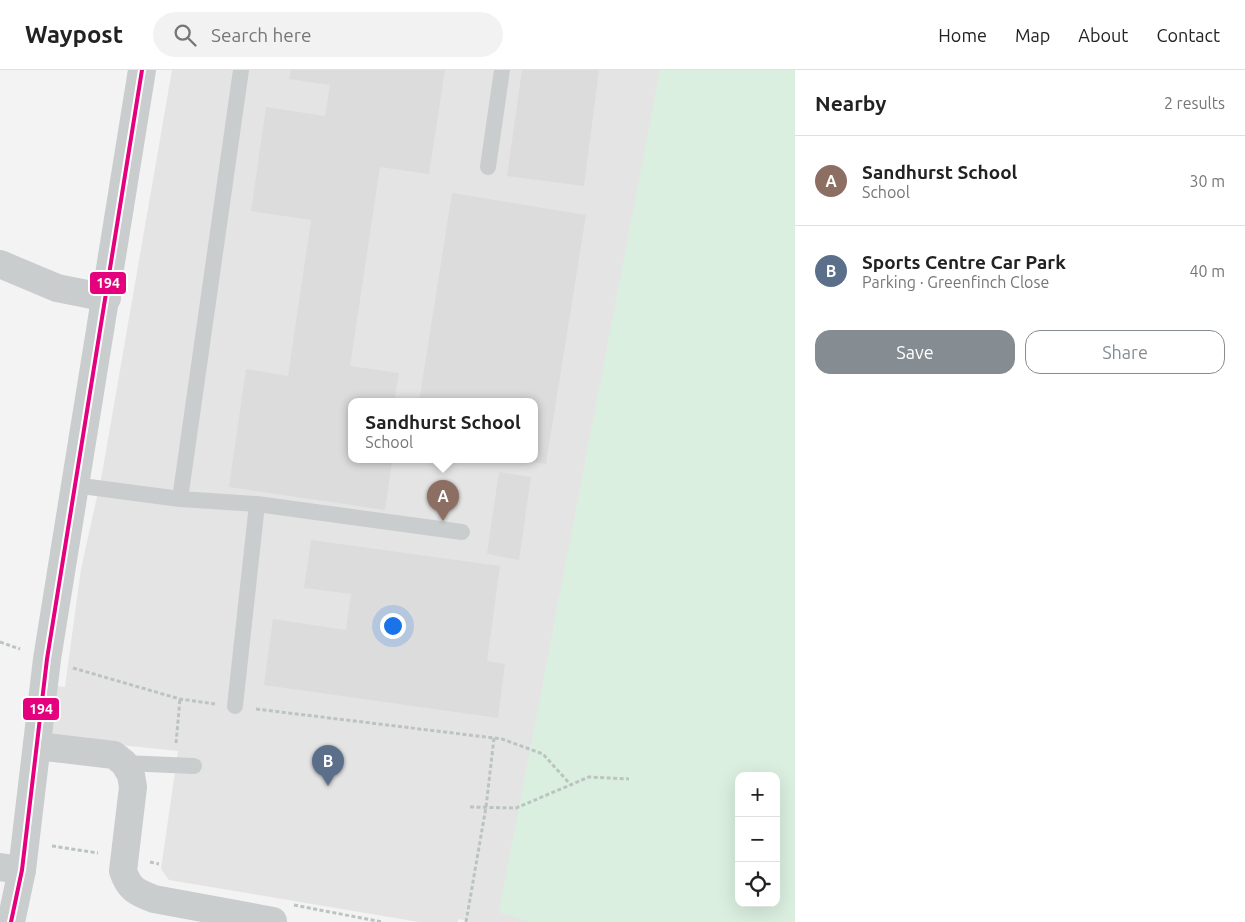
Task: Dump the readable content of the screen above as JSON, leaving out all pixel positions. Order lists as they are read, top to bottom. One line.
{"lines":["transit line 194"],"page":{"header":"Waypost","search":"Search here","nav":["Home","Map","About","Contact"],"heading":["Nearby","2 results"],"list":[{"mark":"A","name":"Sandhurst School","note":"School","value":"30 m"},{"mark":"B","name":"Sports Centre Car Park","note":"Parking · Greenfinch Close","value":"40 m"}],"buttons":["Save","Share"],"popup":["Sandhurst School","School"],"pins":["A","B"],"map_buttons":["+","−"]}}
